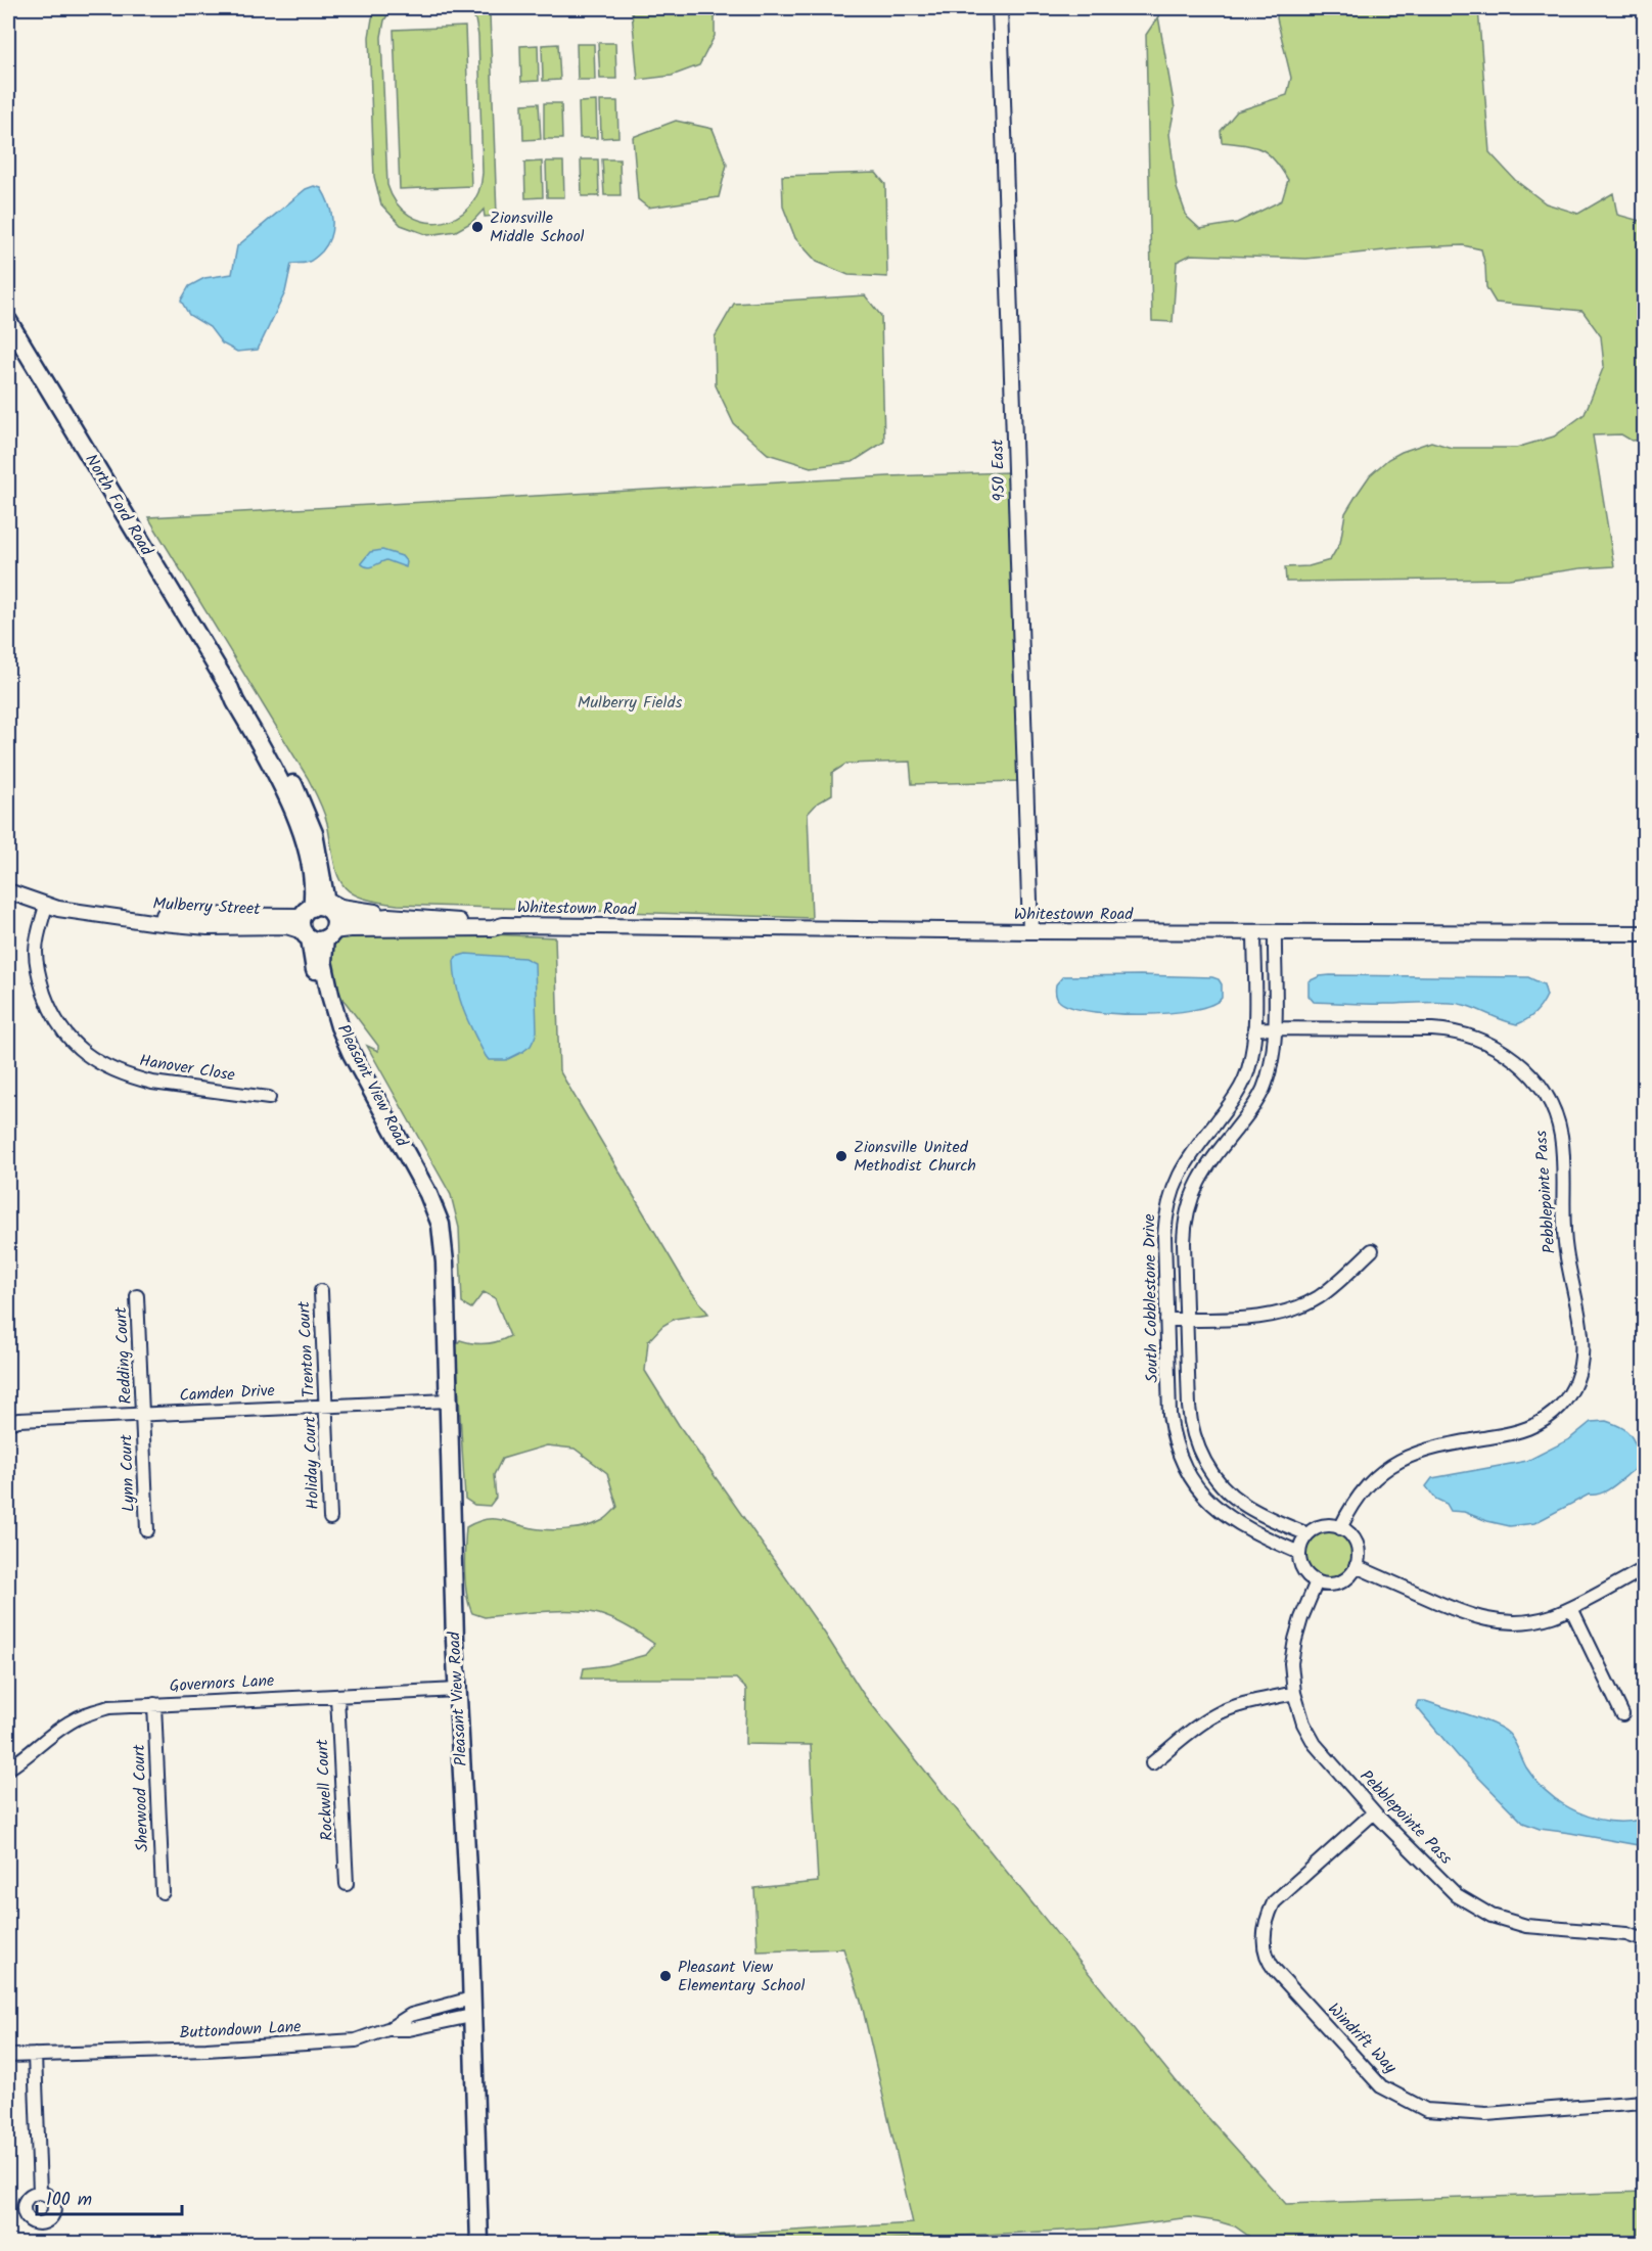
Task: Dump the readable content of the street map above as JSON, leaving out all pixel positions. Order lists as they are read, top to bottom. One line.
{"streets":{"main road":["North Ford Road","Pleasant View Road"],"street":["950 East","Mulberry Street","Whitestown Road","Hanover Close","Pebblepointe Pass","South Cobblestone Drive","Trenton Court","Redding Court","Camden Drive","Holiday Court","Lynn Court","Governors Lane","Rockwell Court","Sherwood Court","Buttondown Lane","Windrift Way"]},"crossings":[["950 East","Whitestown Road"],["North Ford Road","Mulberry Street"],["North Ford Road","Whitestown Road"],["North Ford Road","Pleasant View Road"],["Mulberry Street","Whitestown Road"],["Mulberry Street","Hanover Close"],["Mulberry Street","Pleasant View Road"],["Whitestown Road","Pleasant View Road"],["Whitestown Road","South Cobblestone Drive"],["Pleasant View Road","Camden Drive"],["Pleasant View Road","Governors Lane"],["Pleasant View Road","Buttondown Lane"],["Pebblepointe Pass","South Cobblestone Drive"],["Pebblepointe Pass","Windrift Way"],["Trenton Court","Camden Drive"],["Trenton Court","Holiday Court"],["Redding Court","Camden Drive"],["Redding Court","Lynn Court"],["Camden Drive","Holiday Court"],["Camden Drive","Lynn Court"],["Governors Lane","Rockwell Court"],["Governors Lane","Sherwood Court"]],"parks":["Mulberry Fields"],"places":["Zionsville Middle School","Zionsville United Methodist Church","Pleasant View Elementary School"],"scale_bar":"100 m"}
